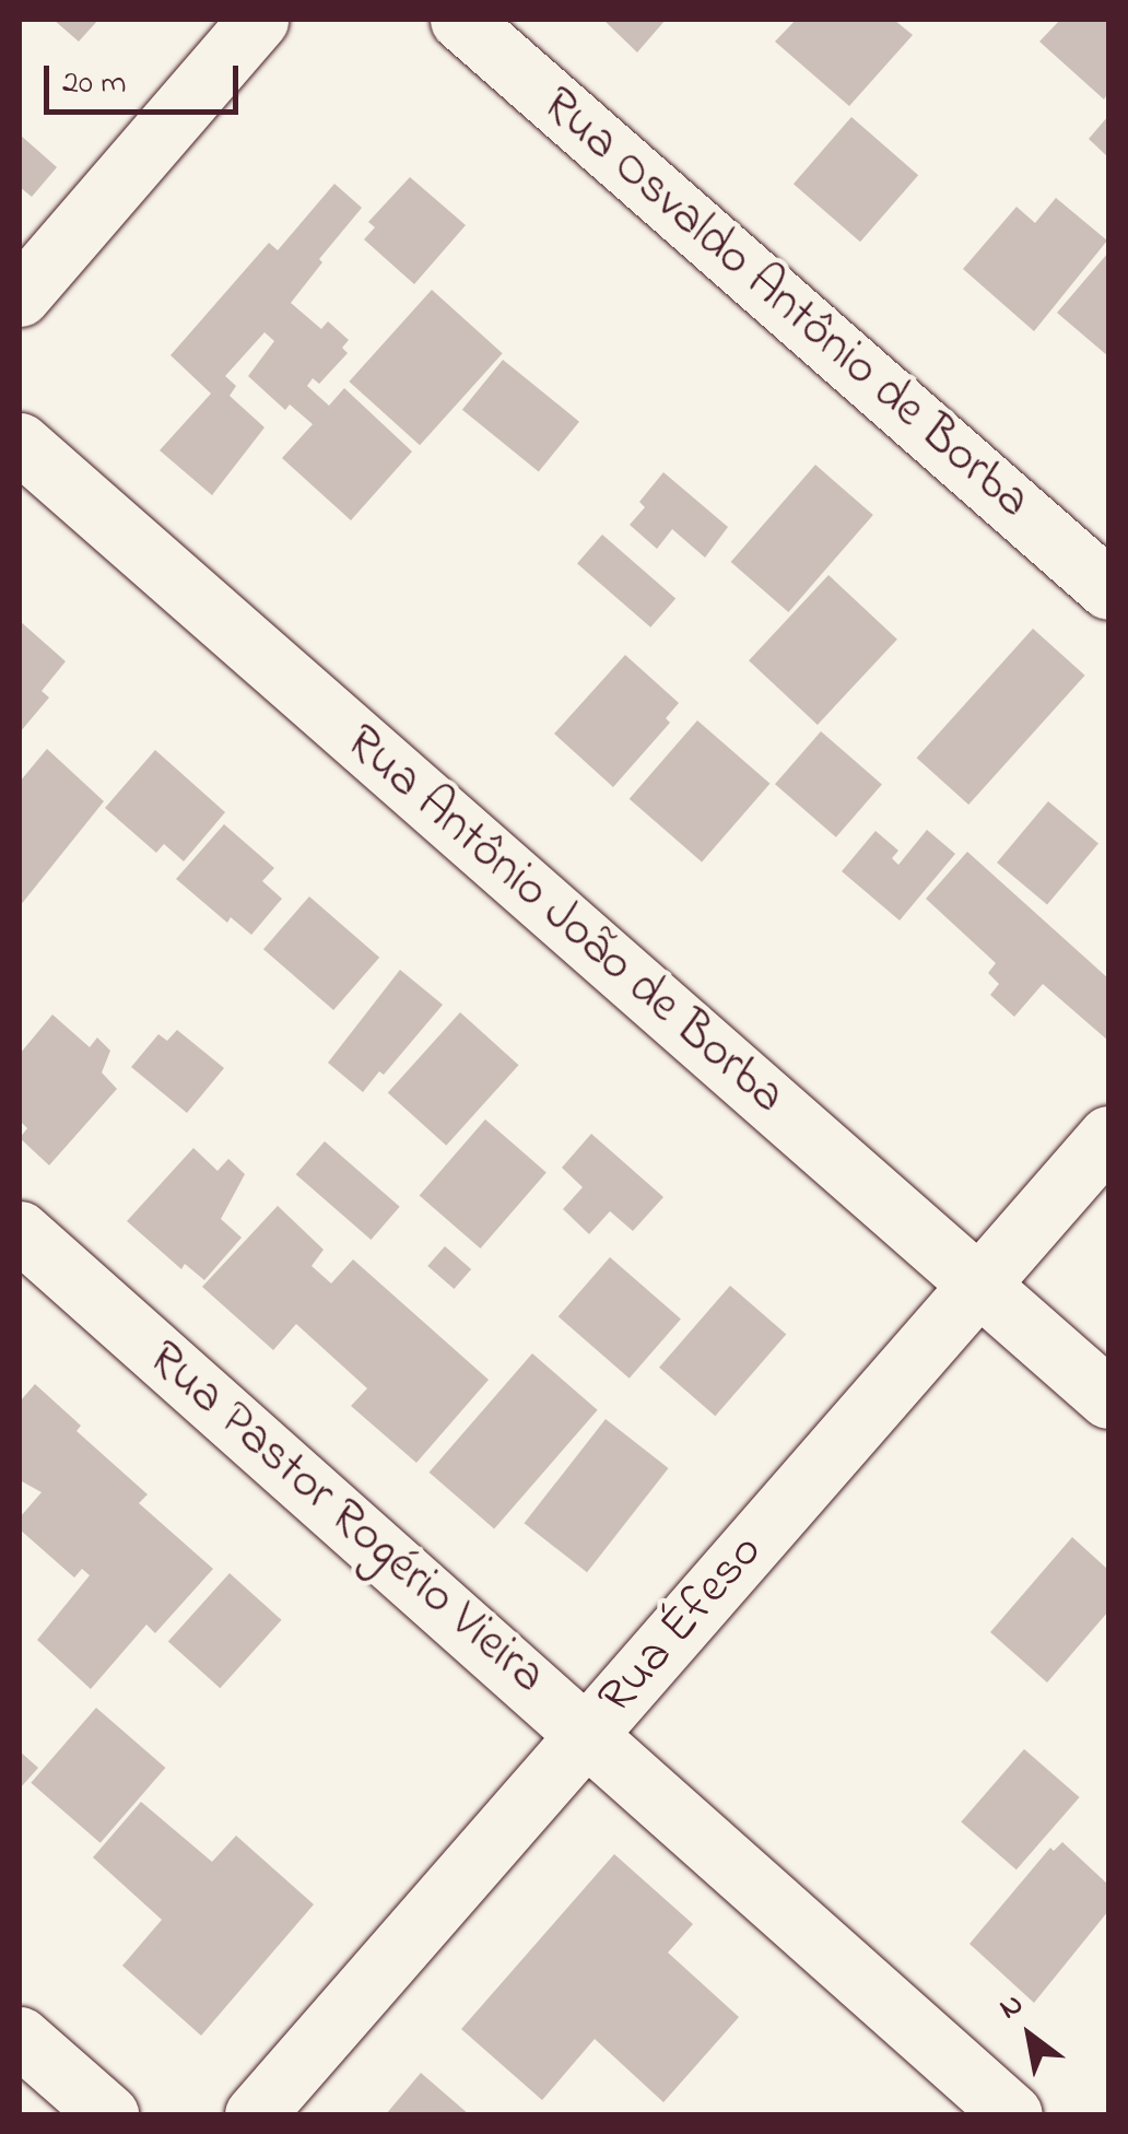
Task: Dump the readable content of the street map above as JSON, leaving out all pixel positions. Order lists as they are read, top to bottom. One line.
{"streets":{"street":["Rua Osvaldo Antônio de Borba","Rua Antônio João de Borba","Rua Pastor Rogério Vieira","Rua Éfeso"]},"crossings":[["Rua Antônio João de Borba","Rua Éfeso"],["Rua Pastor Rogério Vieira","Rua Éfeso"]],"scale_bar":"20 m","north":"top left"}
